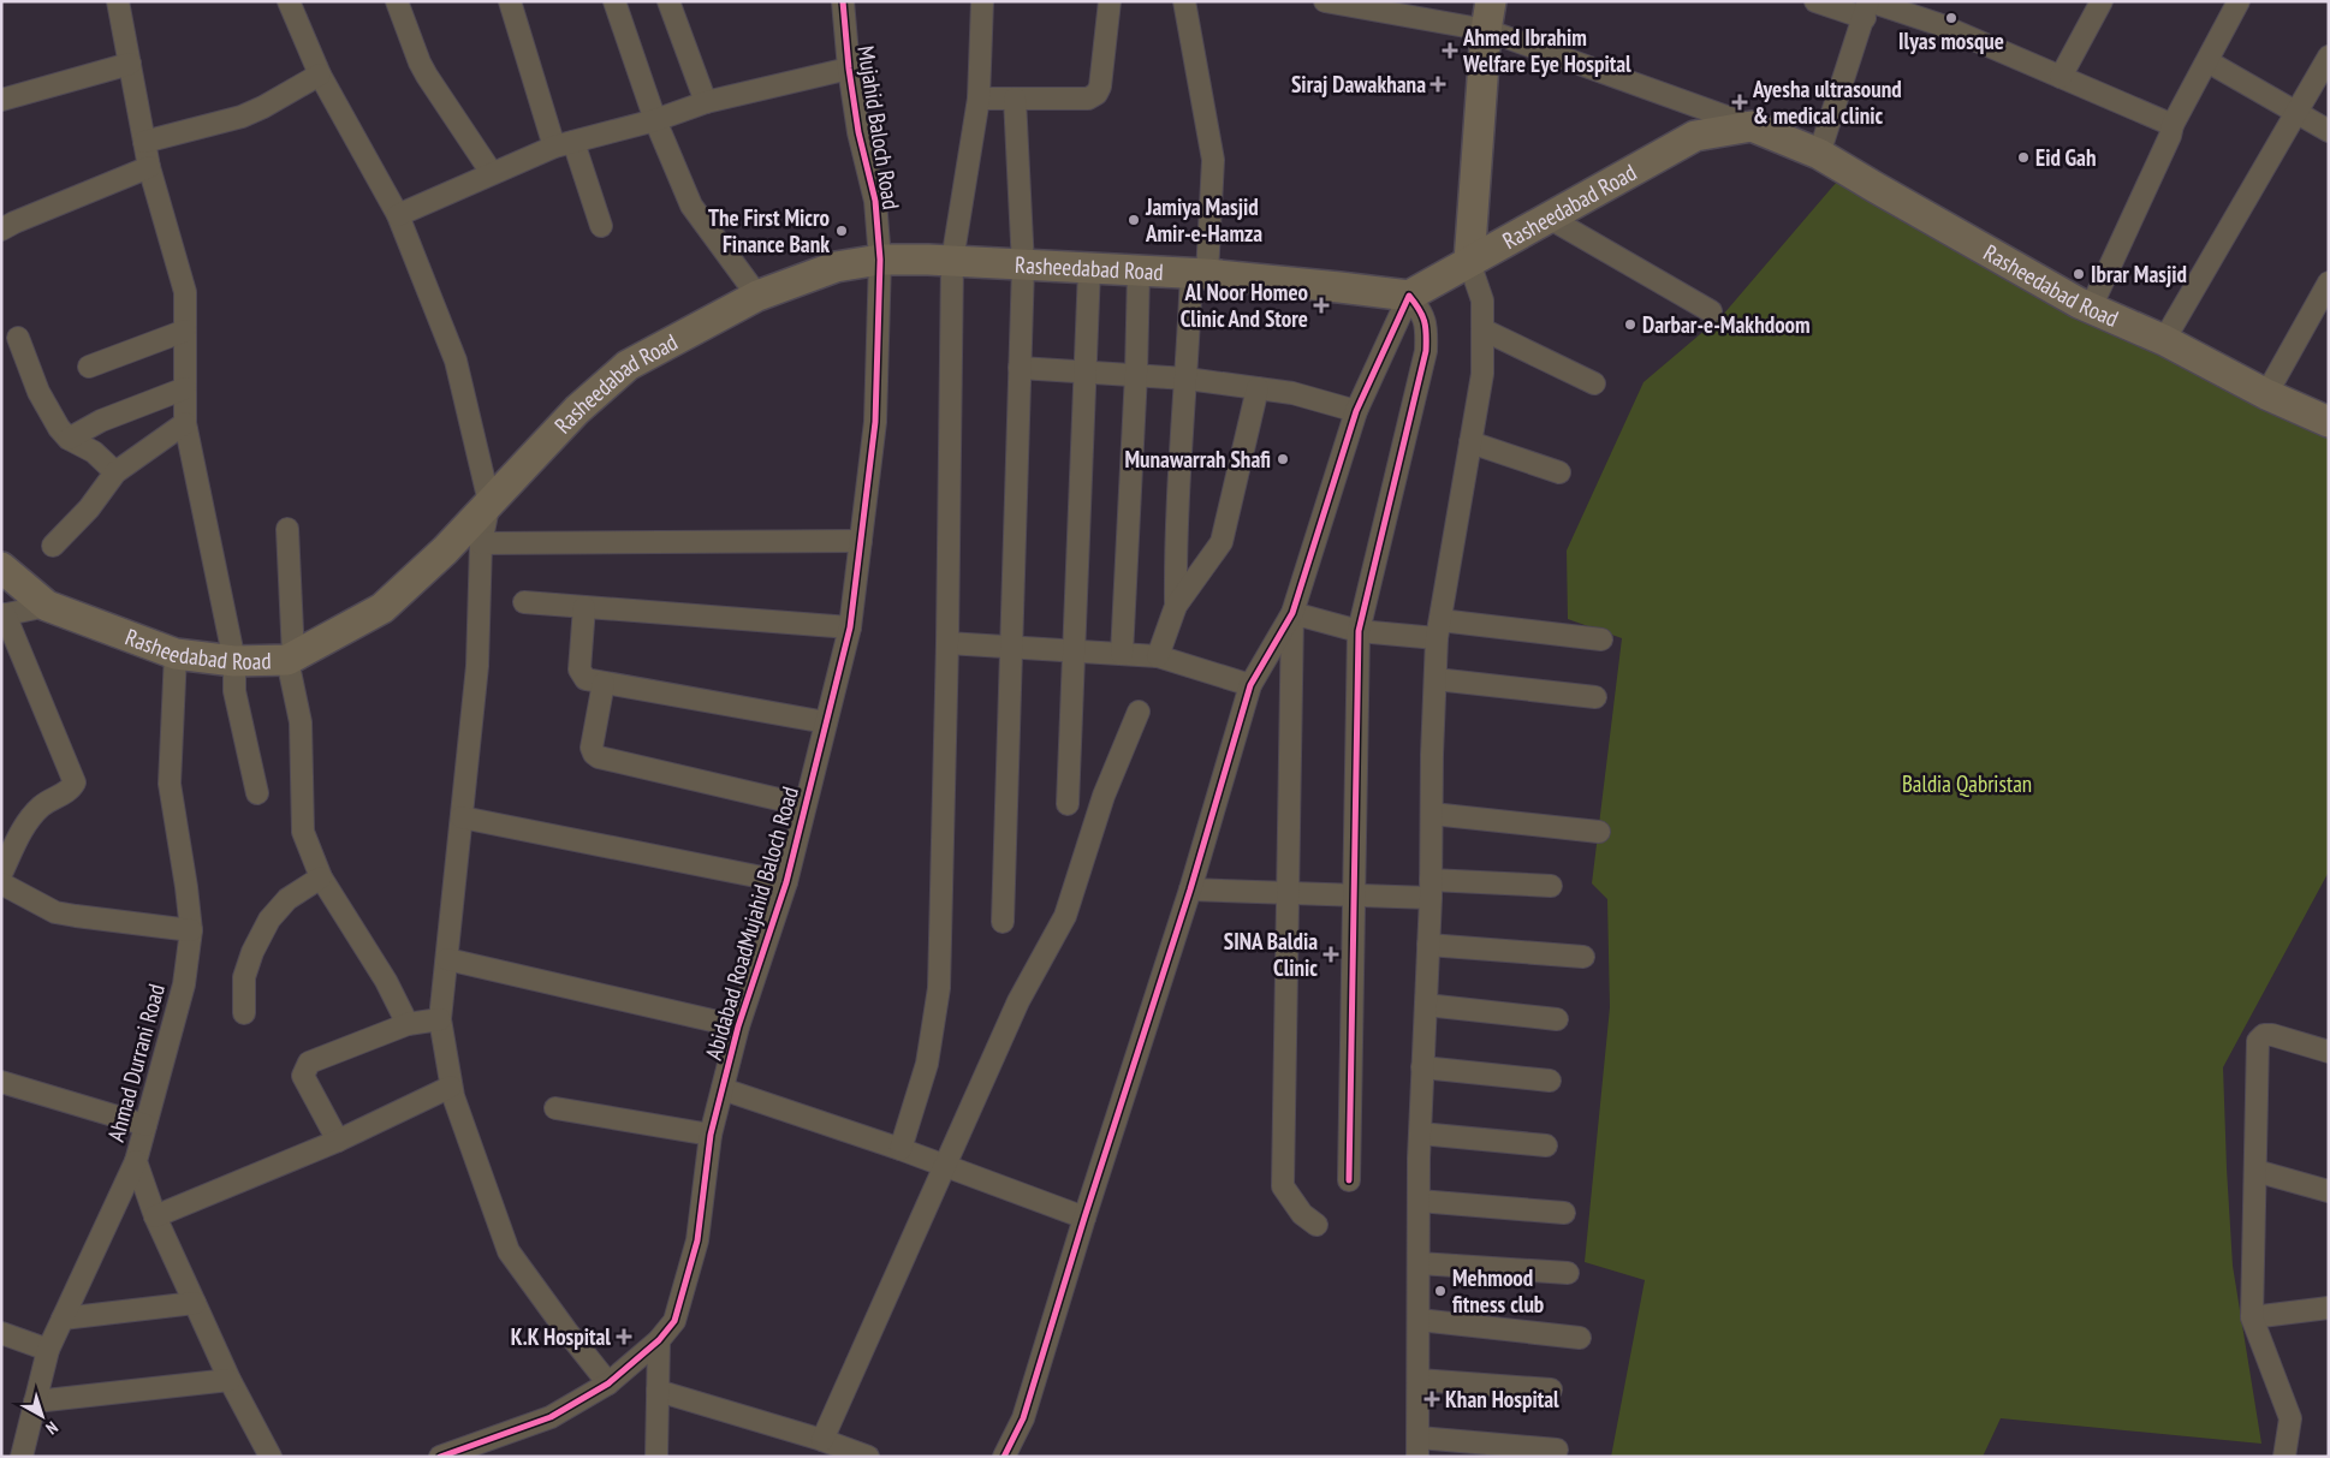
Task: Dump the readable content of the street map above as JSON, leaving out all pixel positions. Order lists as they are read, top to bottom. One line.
{"streets":{"main road":["Rasheedabad Road"],"street":["Mujahid Baloch Road","Abidabad RoadMujahid Baloch Road","Ahmad Durrani Road"]},"crossings":[["Mujahid Baloch Road","Rasheedabad Road"],["Mujahid Baloch Road","Abidabad RoadMujahid Baloch Road"],["Rasheedabad Road","Abidabad RoadMujahid Baloch Road"],["Rasheedabad Road","Ahmad Durrani Road"]],"parks":["Baldia Qabristan"],"places":{"other":["Ilyas mosque","Eid Gah","Jamiya Masjid Amir-e-Hamza","The First Micro Finance Bank","Ibrar Masjid","Darbar-e-Makhdoom","Munawarrah Shafi","Mehmood fitness club"],"health":["Ahmed Ibrahim Welfare Eye Hospital","Siraj Dawakhana","Ayesha ultrasound & medical clinic","Al Noor Homeo Clinic And Store","SINA Baldia Clinic","K.K Hospital","Khan Hospital"]},"north":"bottom right"}
